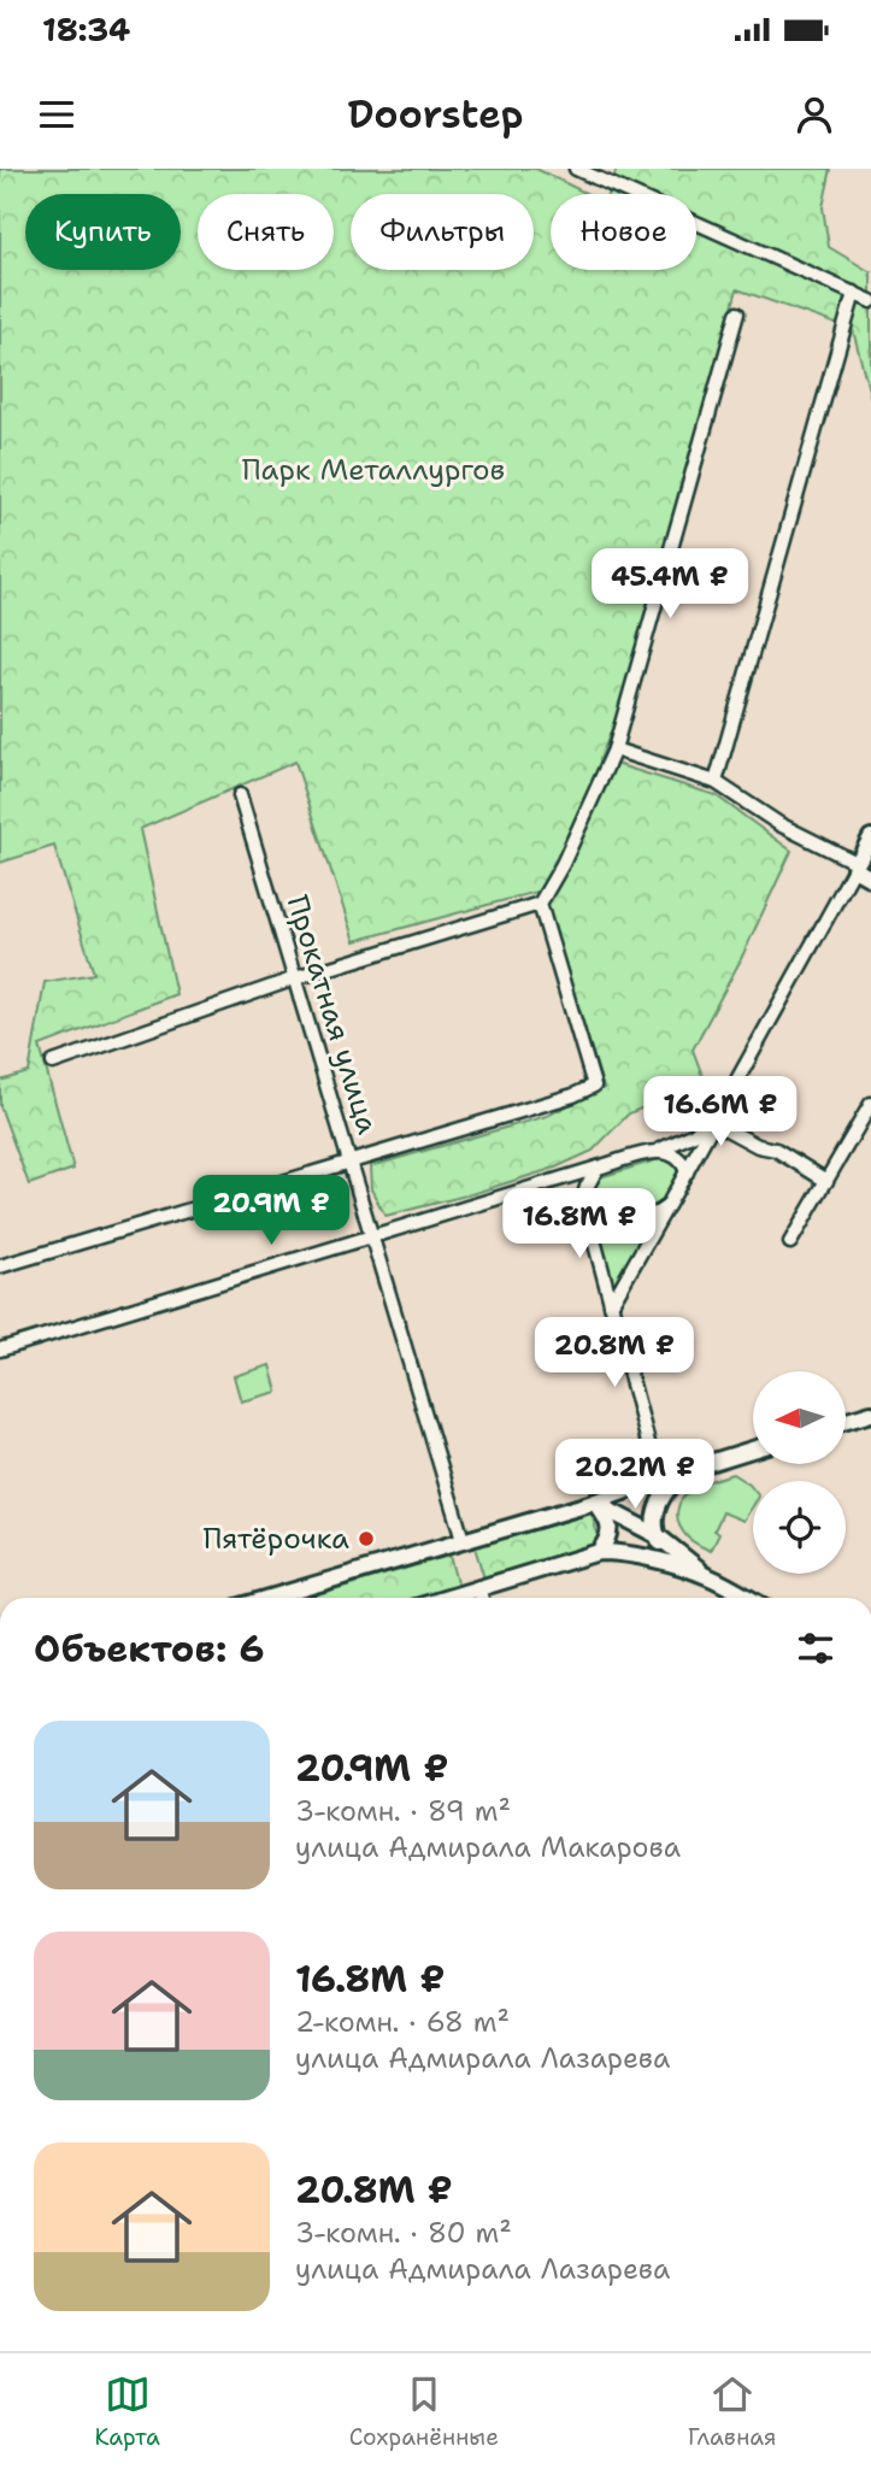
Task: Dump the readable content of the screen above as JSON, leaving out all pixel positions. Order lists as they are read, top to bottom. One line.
{"streets":{"street":["Прокатная улица"]},"parks":["Парк Металлургов"],"places":["Пятёрочка"],"north":"left","page":{"status":"18:34","header":"Doorstep","chip":["Купить","Снять","Фильтры","Новое"],"price":["45.4M ₽","16.6M ₽","20.9M ₽","16.8M ₽","20.8M ₽","20.2M ₽"],"heading":"Объектов: 6","list":[{"name":"20.9M ₽","note":"3-комн. · 89 m² · улица Адмирала Макарова"},{"name":"16.8M ₽","note":"2-комн. · 68 m² · улица Адмирала Лазарева"},{"name":"20.8M ₽","note":"3-комн. · 80 m² · улица Адмирала Лазарева"}],"tabs":["Карта","Сохранённые","Главная"]}}
